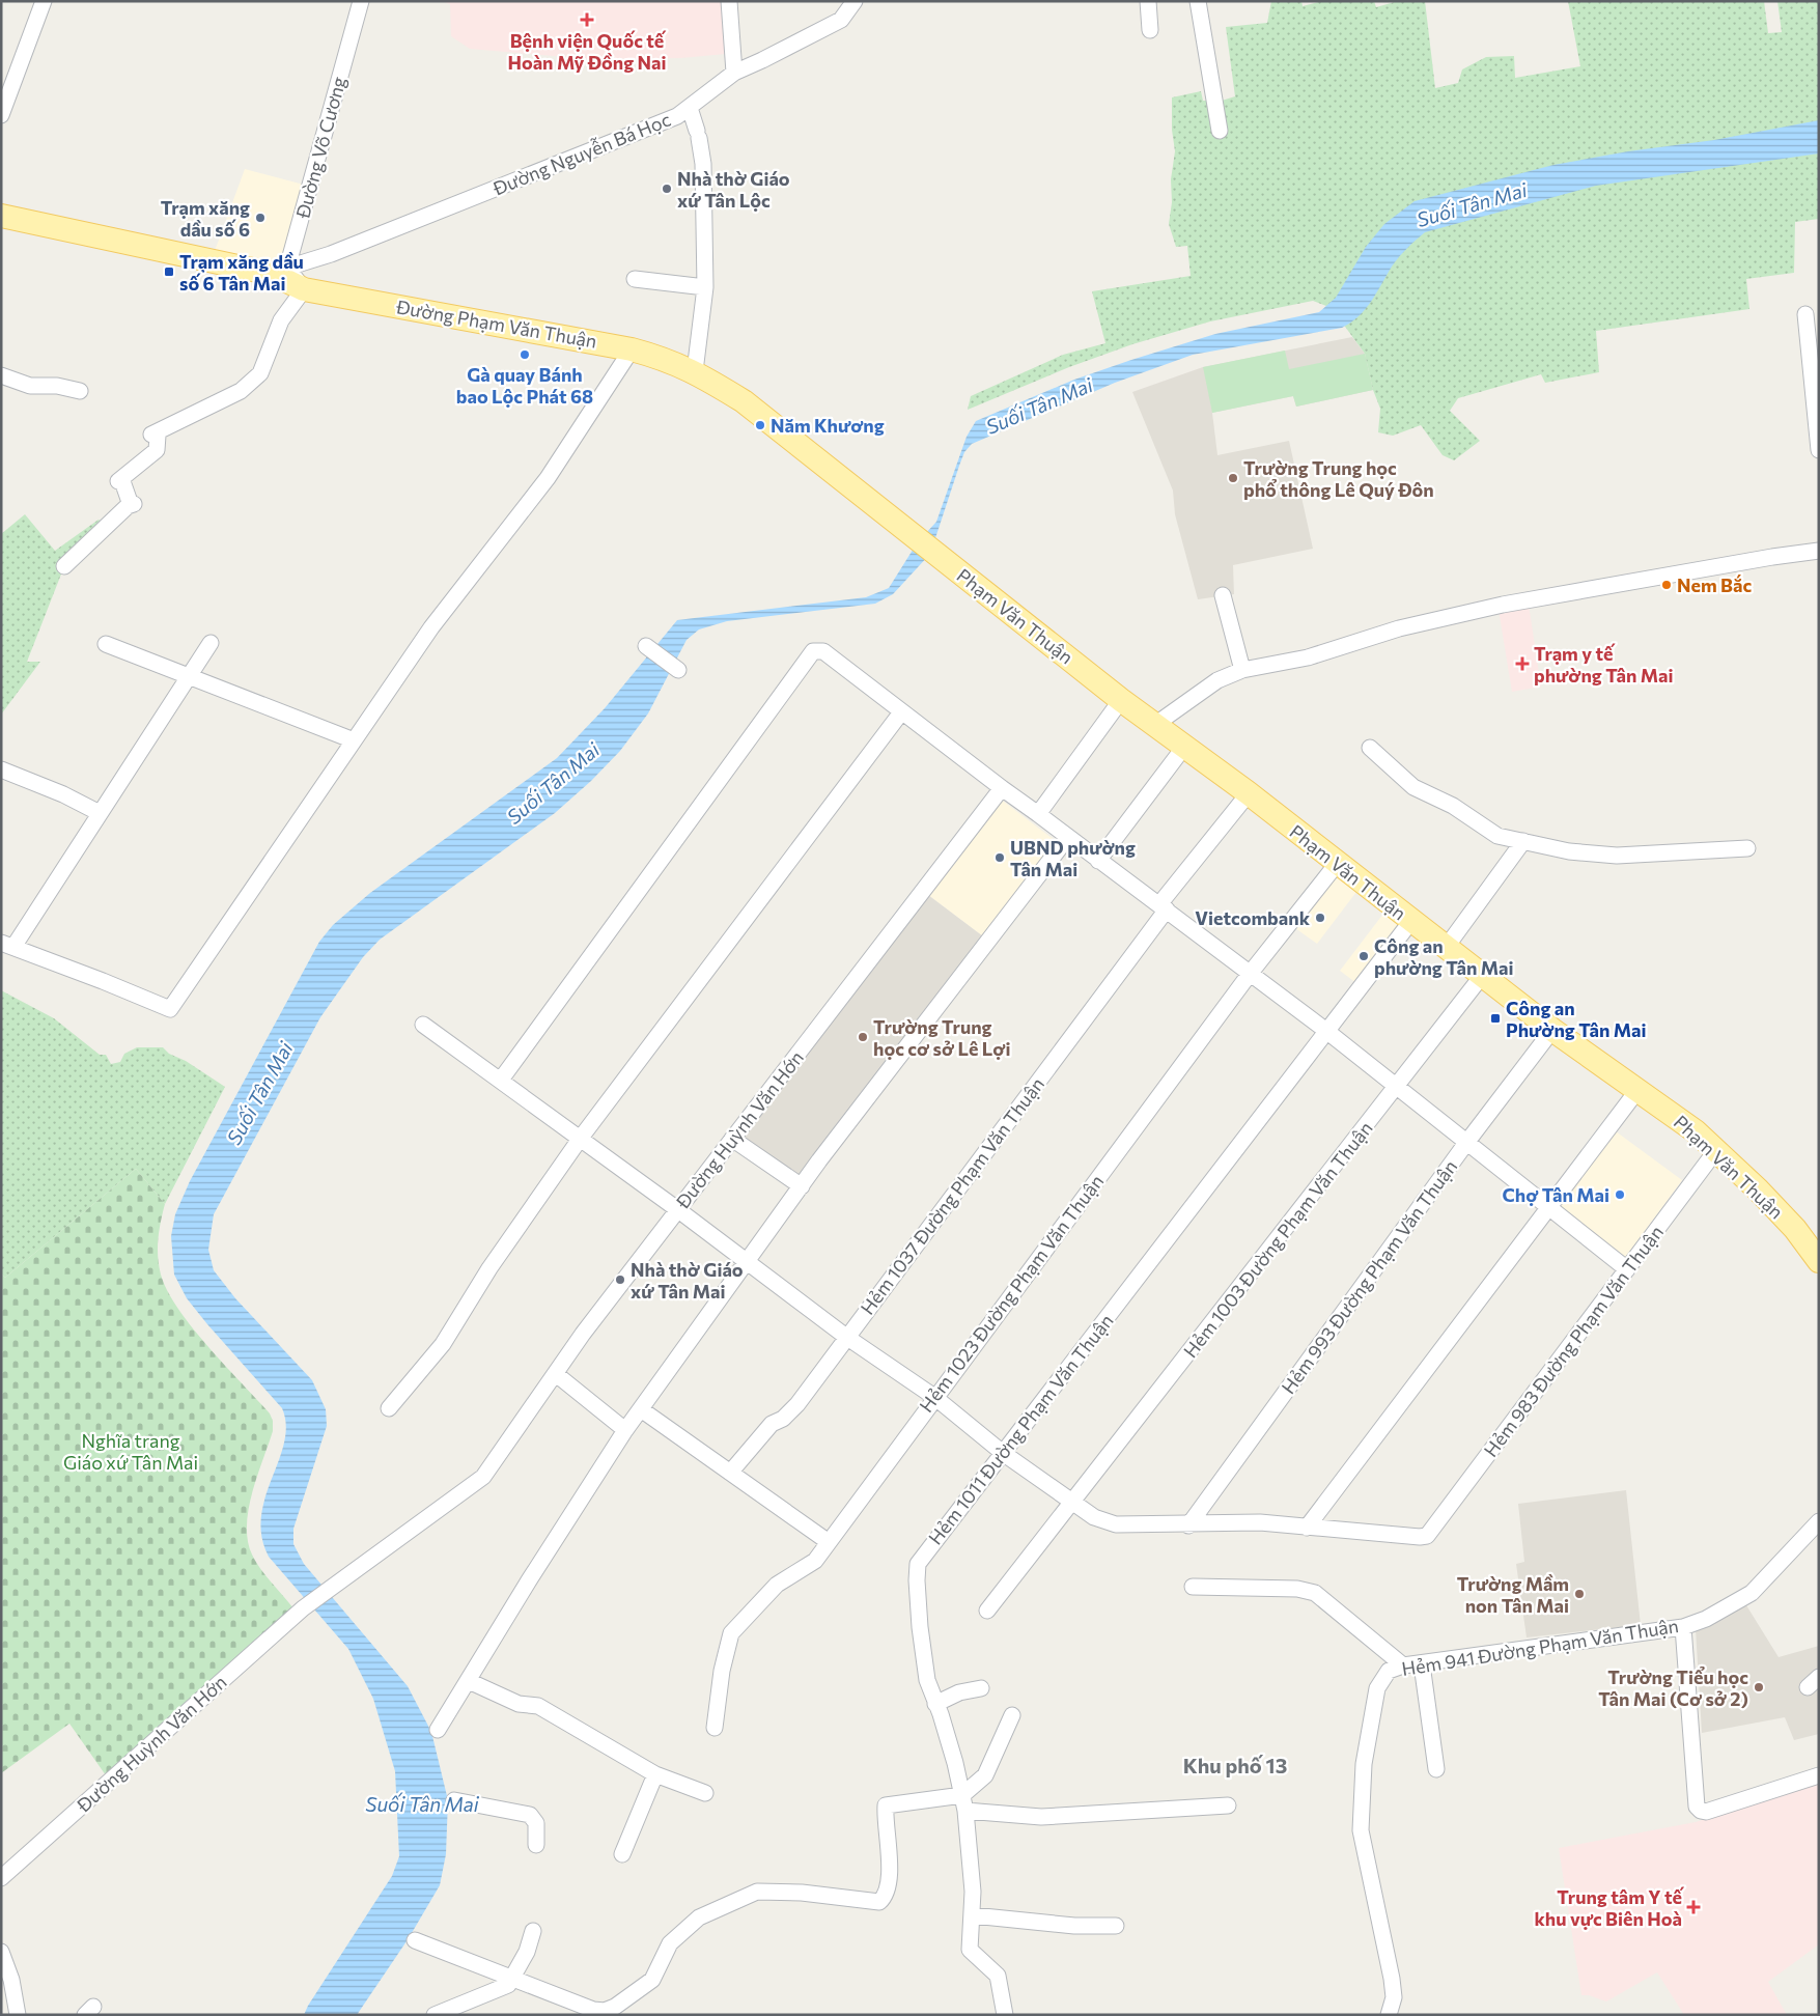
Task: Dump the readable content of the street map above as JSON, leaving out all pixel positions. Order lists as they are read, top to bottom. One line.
{"streets":{"main road":["Đường Phạm Văn Thuận","Phạm Văn Thuận"],"street":["Đường Võ Cương","Đường Nguyễn Bá Học","Đường Huỳnh Văn Hớn","Hẻm 1037 Đường Phạm Văn Thuận","Hẻm 1003 Đường Phạm Văn Thuận","Hẻm 993 Đường Phạm Văn Thuận","Hẻm 1023 Đường Phạm Văn Thuận","Hẻm 983 Đường Phạm Văn Thuận","Hẻm 1011 Đường Phạm Văn Thuận","Hẻm 941 Đường Phạm Văn Thuận"]},"crossings":[["Đường Võ Cương","Đường Nguyễn Bá Học"],["Đường Phạm Văn Thuận","Phạm Văn Thuận"],["Phạm Văn Thuận","Hẻm 1037 Đường Phạm Văn Thuận"],["Phạm Văn Thuận","Hẻm 1003 Đường Phạm Văn Thuận"],["Phạm Văn Thuận","Hẻm 993 Đường Phạm Văn Thuận"],["Phạm Văn Thuận","Hẻm 1023 Đường Phạm Văn Thuận"],["Phạm Văn Thuận","Hẻm 983 Đường Phạm Văn Thuận"],["Phạm Văn Thuận","Hẻm 1011 Đường Phạm Văn Thuận"]],"districts":["Khu phố 13"],"water":["Suối Tân Mai"],"parks":["Nghĩa trang Giáo xứ Tân Mai"],"places":{"health":["Bệnh viện Quốc tế Hoàn Mỹ Đồng Nai","Trạm y tế phường Tân Mai","Trung tâm Y tế khu vực Biên Hoà"],"other":["Nhà thờ Giáo xứ Tân Lộc","Trạm xăng dầu số 6","Gà quay Bánh bao Lộc Phát 68","Năm Khương","Trường Trung học phổ thông Lê Quý Đôn","Nem Bắc","UBND phường Tân Mai","Vietcombank","Công an phường Tân Mai","Trường Trung học cơ sở Lê Lợi","Chợ Tân Mai","Nhà thờ Giáo xứ Tân Mai","Trường Mầm non Tân Mai","Trường Tiểu học Tân Mai (Cơ sở 2)"],"transit":["Trạm xăng dầu số 6 Tân Mai","Công an Phường Tân Mai"]}}
